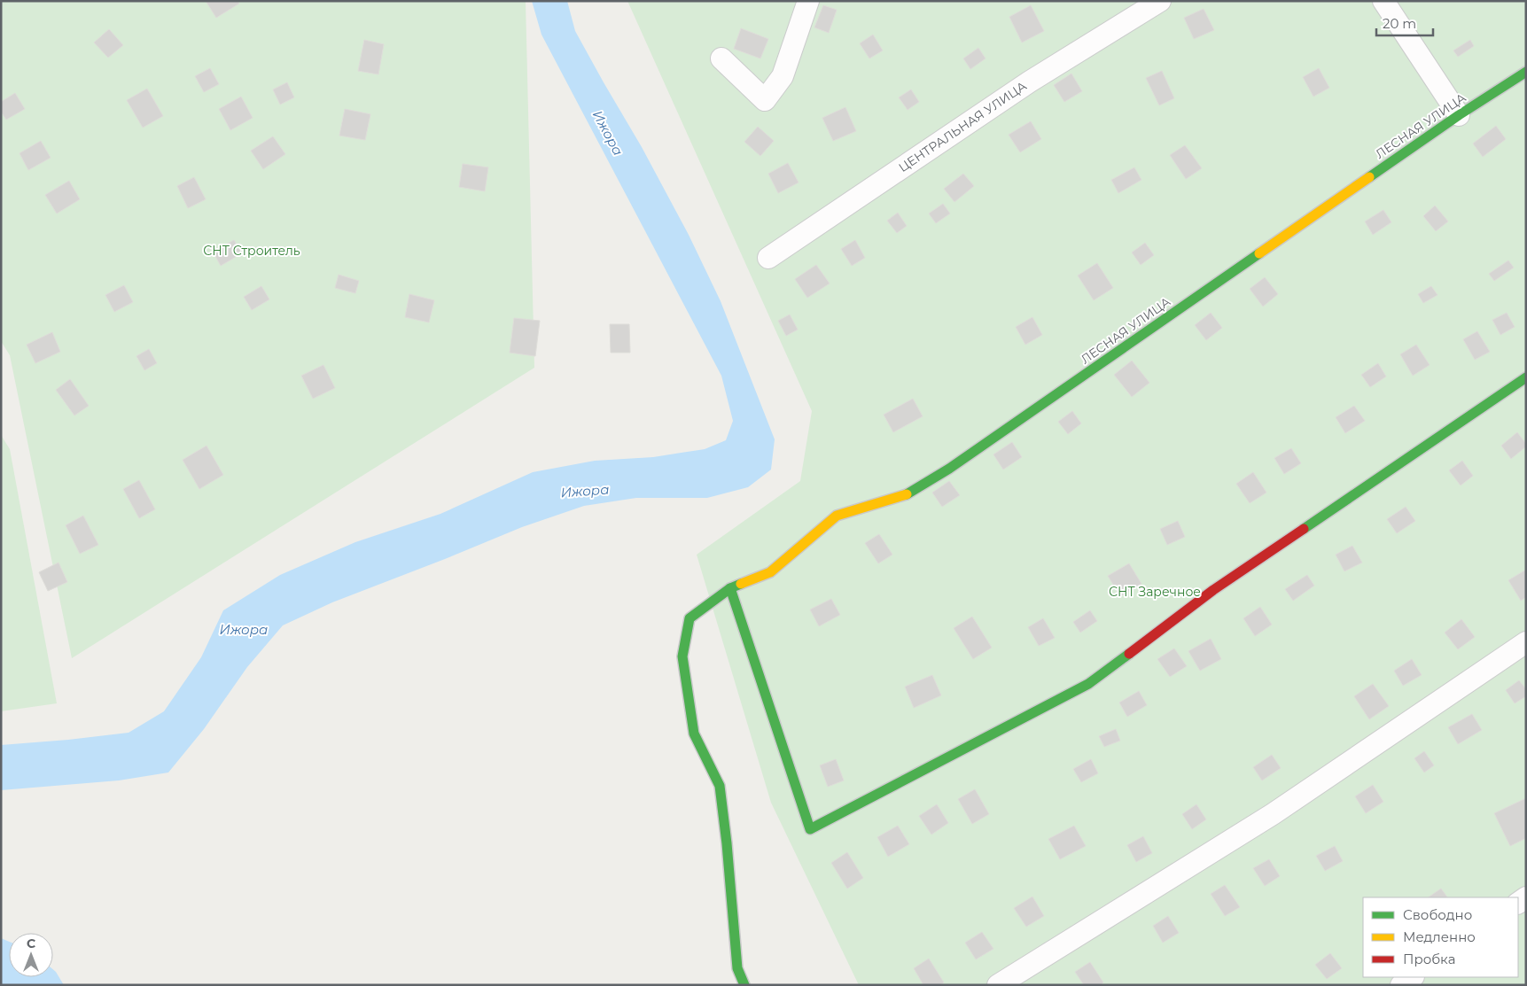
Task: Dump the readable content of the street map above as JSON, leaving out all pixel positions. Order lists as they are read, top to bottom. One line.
{"streets":{"street":["ЛЕСНАЯ УЛИЦА","ЦЕНТРАЛЬНАЯ УЛИЦА"]},"water":["Ижора"],"parks":["СНТ Строитель","СНТ Заречное"],"legend":["Свободно","Медленно","Пробка"],"scale_bar":"20 m","north":"top"}
